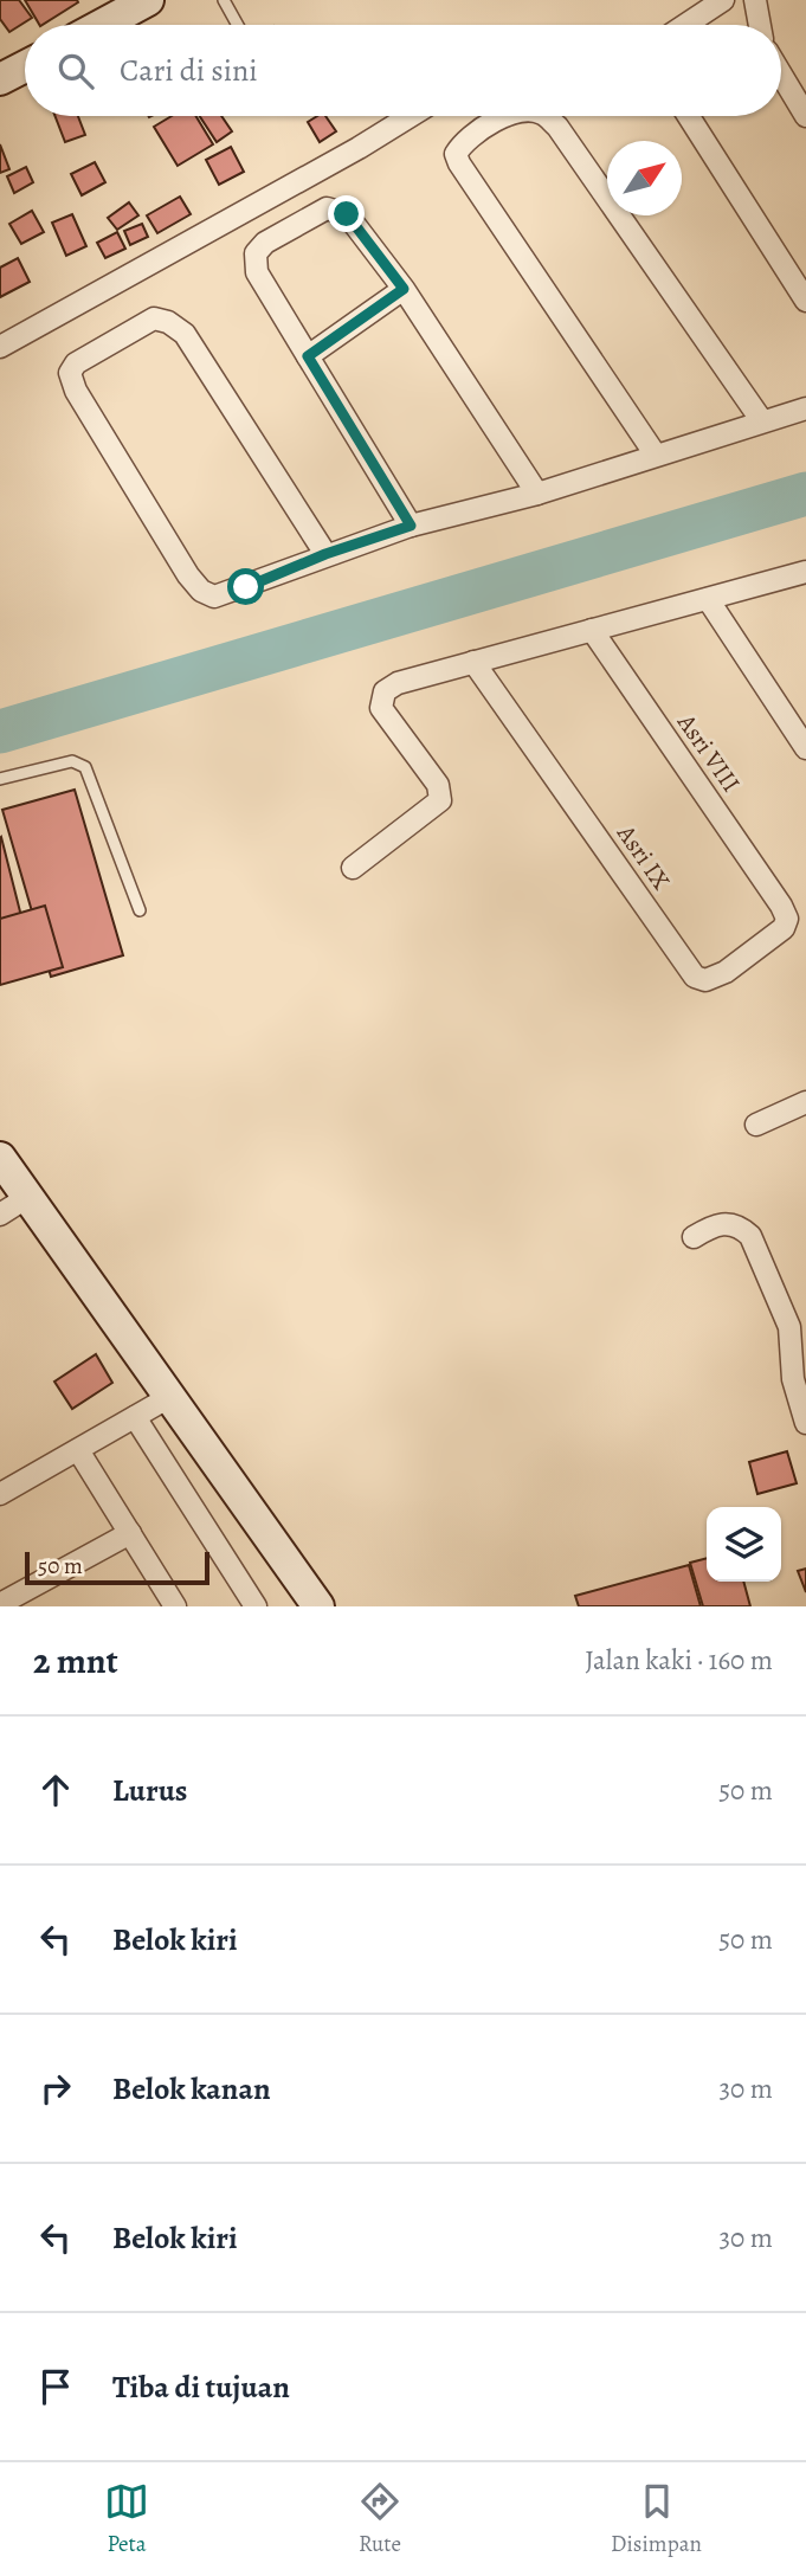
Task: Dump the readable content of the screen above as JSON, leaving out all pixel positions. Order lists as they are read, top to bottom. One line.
{"streets":{"street":["Asri VIII","Asri IX"]},"crossings":[["Asri VIII","Asri IX"]],"scale_bar":"50 m","north":"top right","page":{"search":"Cari di sini","scale":"50 m","heading":["2 mnt","Jalan kaki · 160 m"],"list":[["Lurus","50 m"],["Belok kiri","50 m"],["Belok kanan","30 m"],["Belok kiri","30 m"],"Tiba di tujuan"],"nav":["Peta","Rute","Disimpan"]}}
